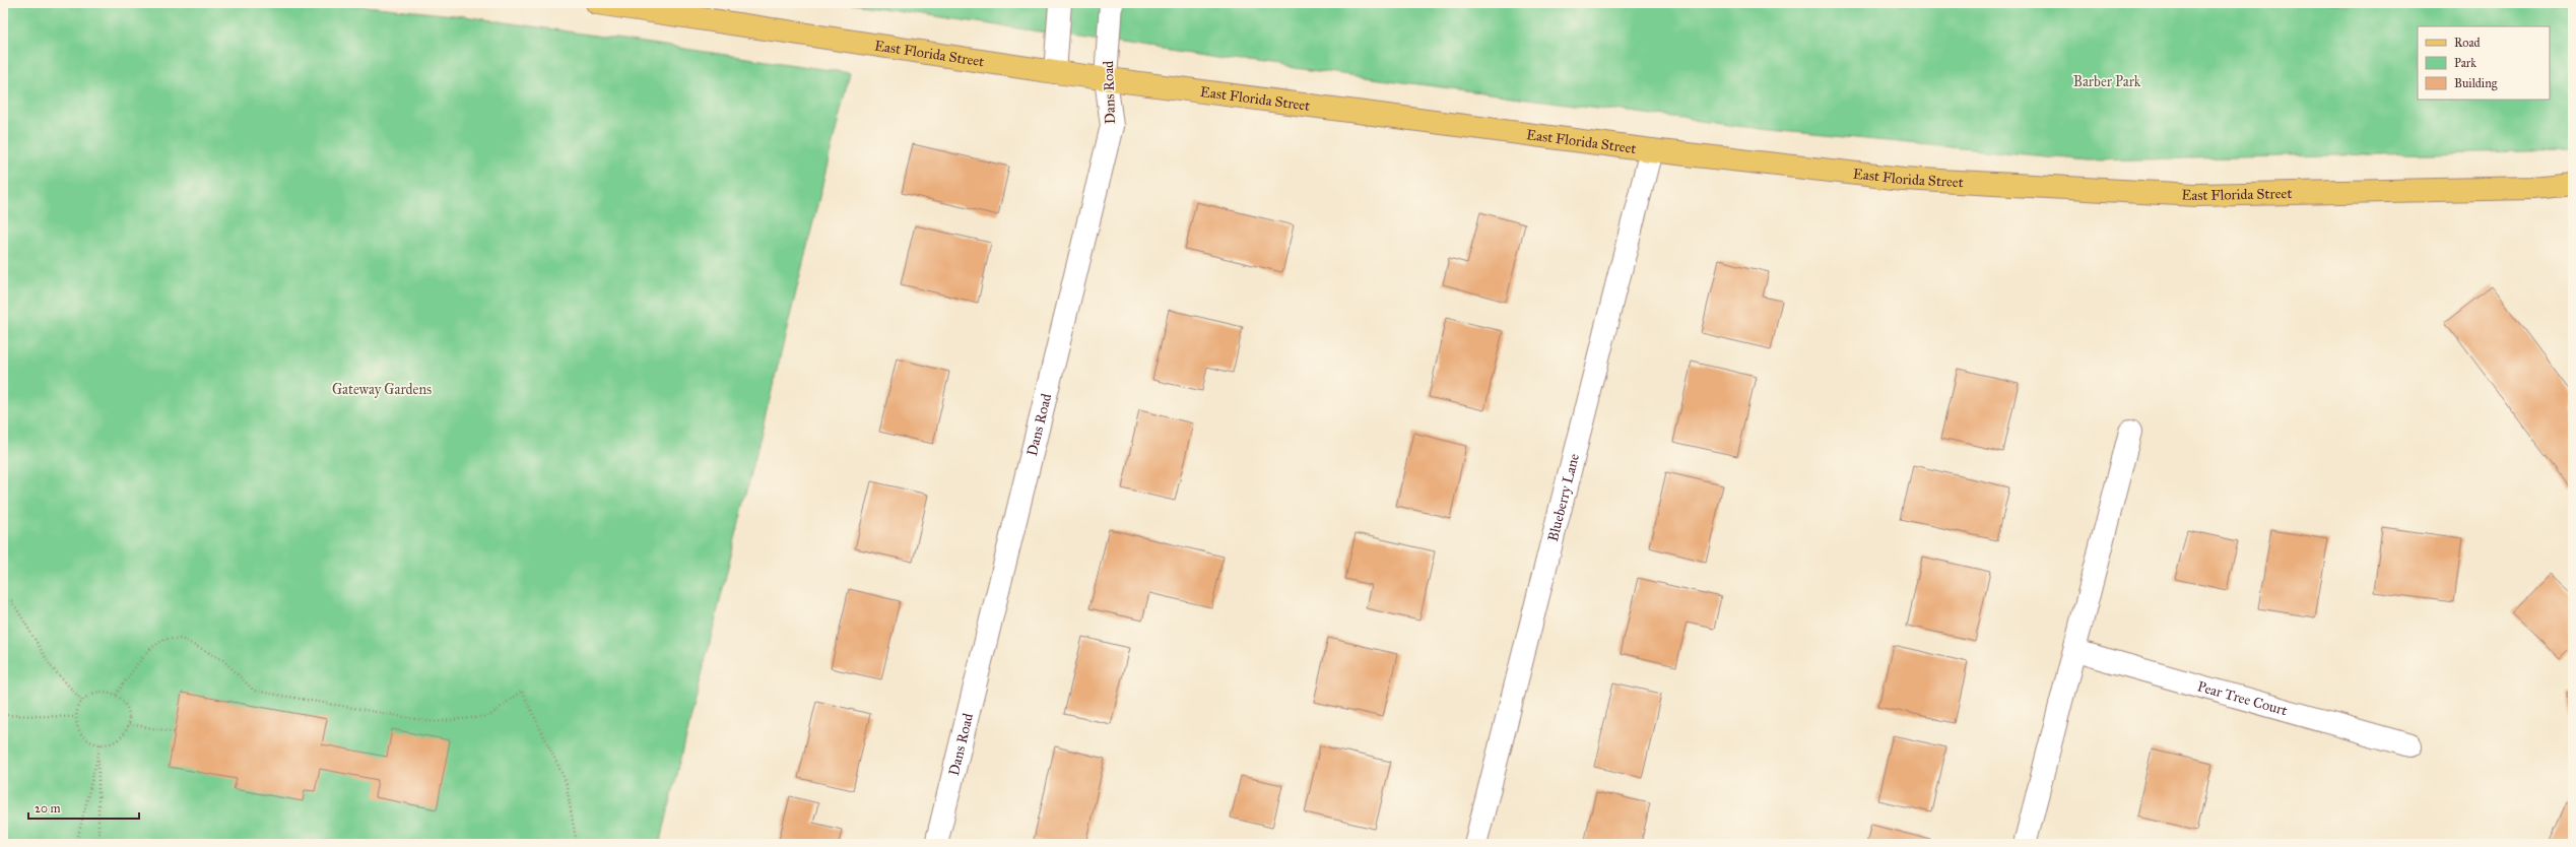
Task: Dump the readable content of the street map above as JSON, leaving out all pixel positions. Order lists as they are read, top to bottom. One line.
{"streets":{"main road":["East Florida Street"],"street":["Dans Road","Blueberry Lane","Pear Tree Court"]},"crossings":[["East Florida Street","Dans Road"],["East Florida Street","Blueberry Lane"]],"parks":["Barber Park","Gateway Gardens"],"legend":["Road","Park","Building"],"scale_bar":"20 m"}
